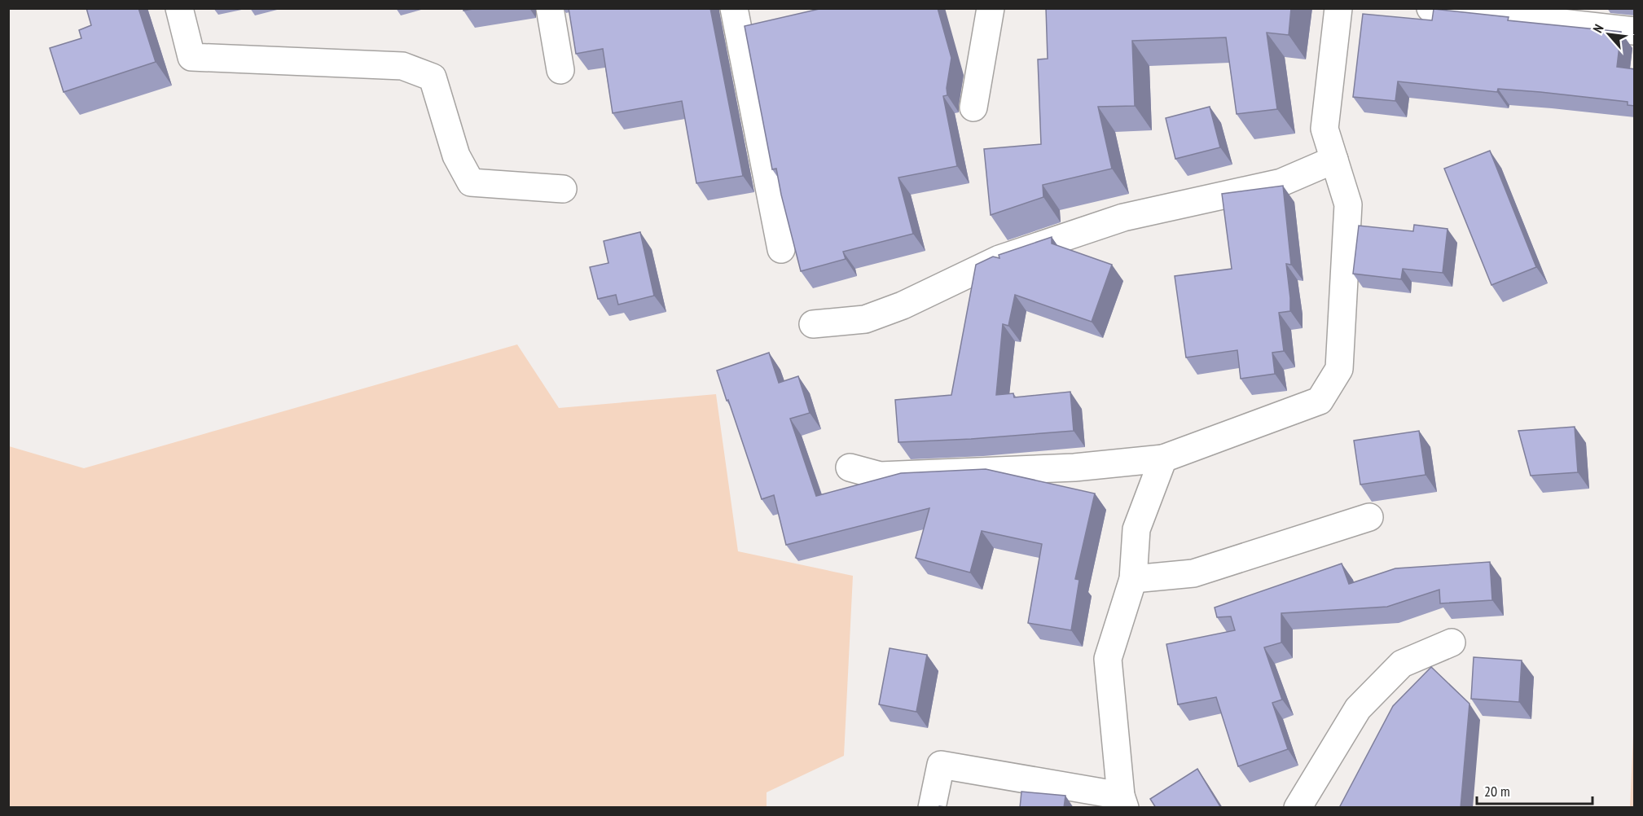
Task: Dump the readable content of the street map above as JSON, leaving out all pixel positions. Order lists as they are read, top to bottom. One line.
{"scale_bar":"20 m","north":"top left"}
